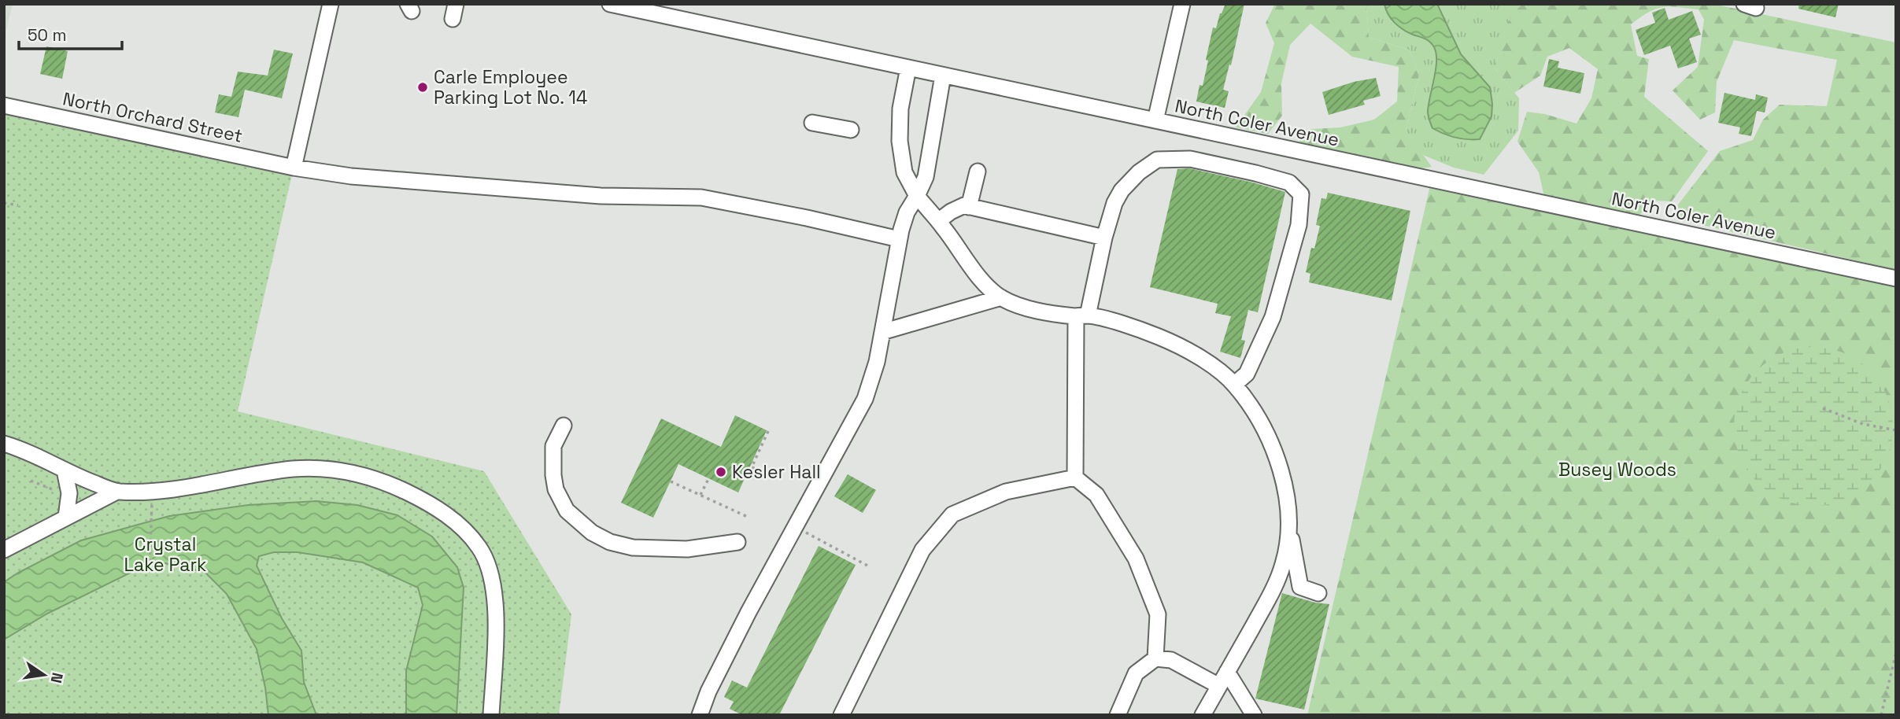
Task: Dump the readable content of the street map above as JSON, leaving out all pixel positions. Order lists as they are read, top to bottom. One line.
{"streets":{"street":["North Orchard Street","North Coler Avenue"]},"parks":["Busey Woods","Crystal Lake Park"],"places":["Carle Employee Parking Lot No. 14","Kesler Hall"],"scale_bar":"50 m","north":"right"}
